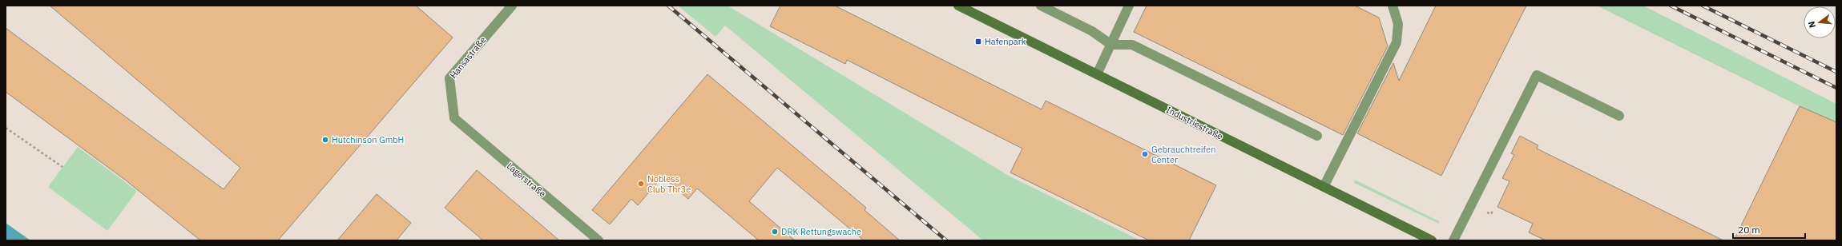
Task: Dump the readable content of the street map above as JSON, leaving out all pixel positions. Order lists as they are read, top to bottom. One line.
{"streets":{"street":["Hansastraße","Industriestraße","Lagerstraße"]},"crossings":[["Hansastraße","Lagerstraße"]],"places":{"transit":["Hafenpark"],"other":["Hutchinson GmbH","Gebrauchtreifen Center","Nobless Club Thr3e","DRK Rettungswache"]},"scale_bar":"20 m","north":"left"}
